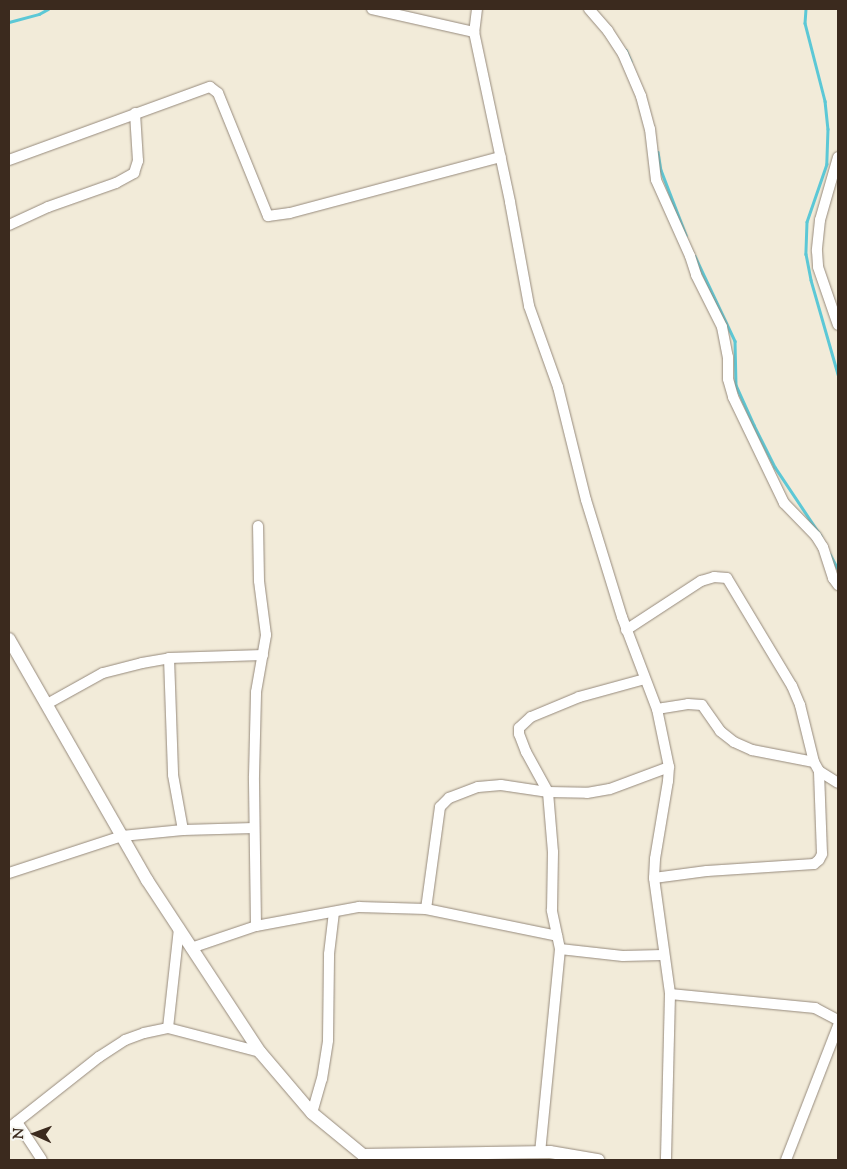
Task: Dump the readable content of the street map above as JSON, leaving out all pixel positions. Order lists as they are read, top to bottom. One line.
{"north":"left"}
